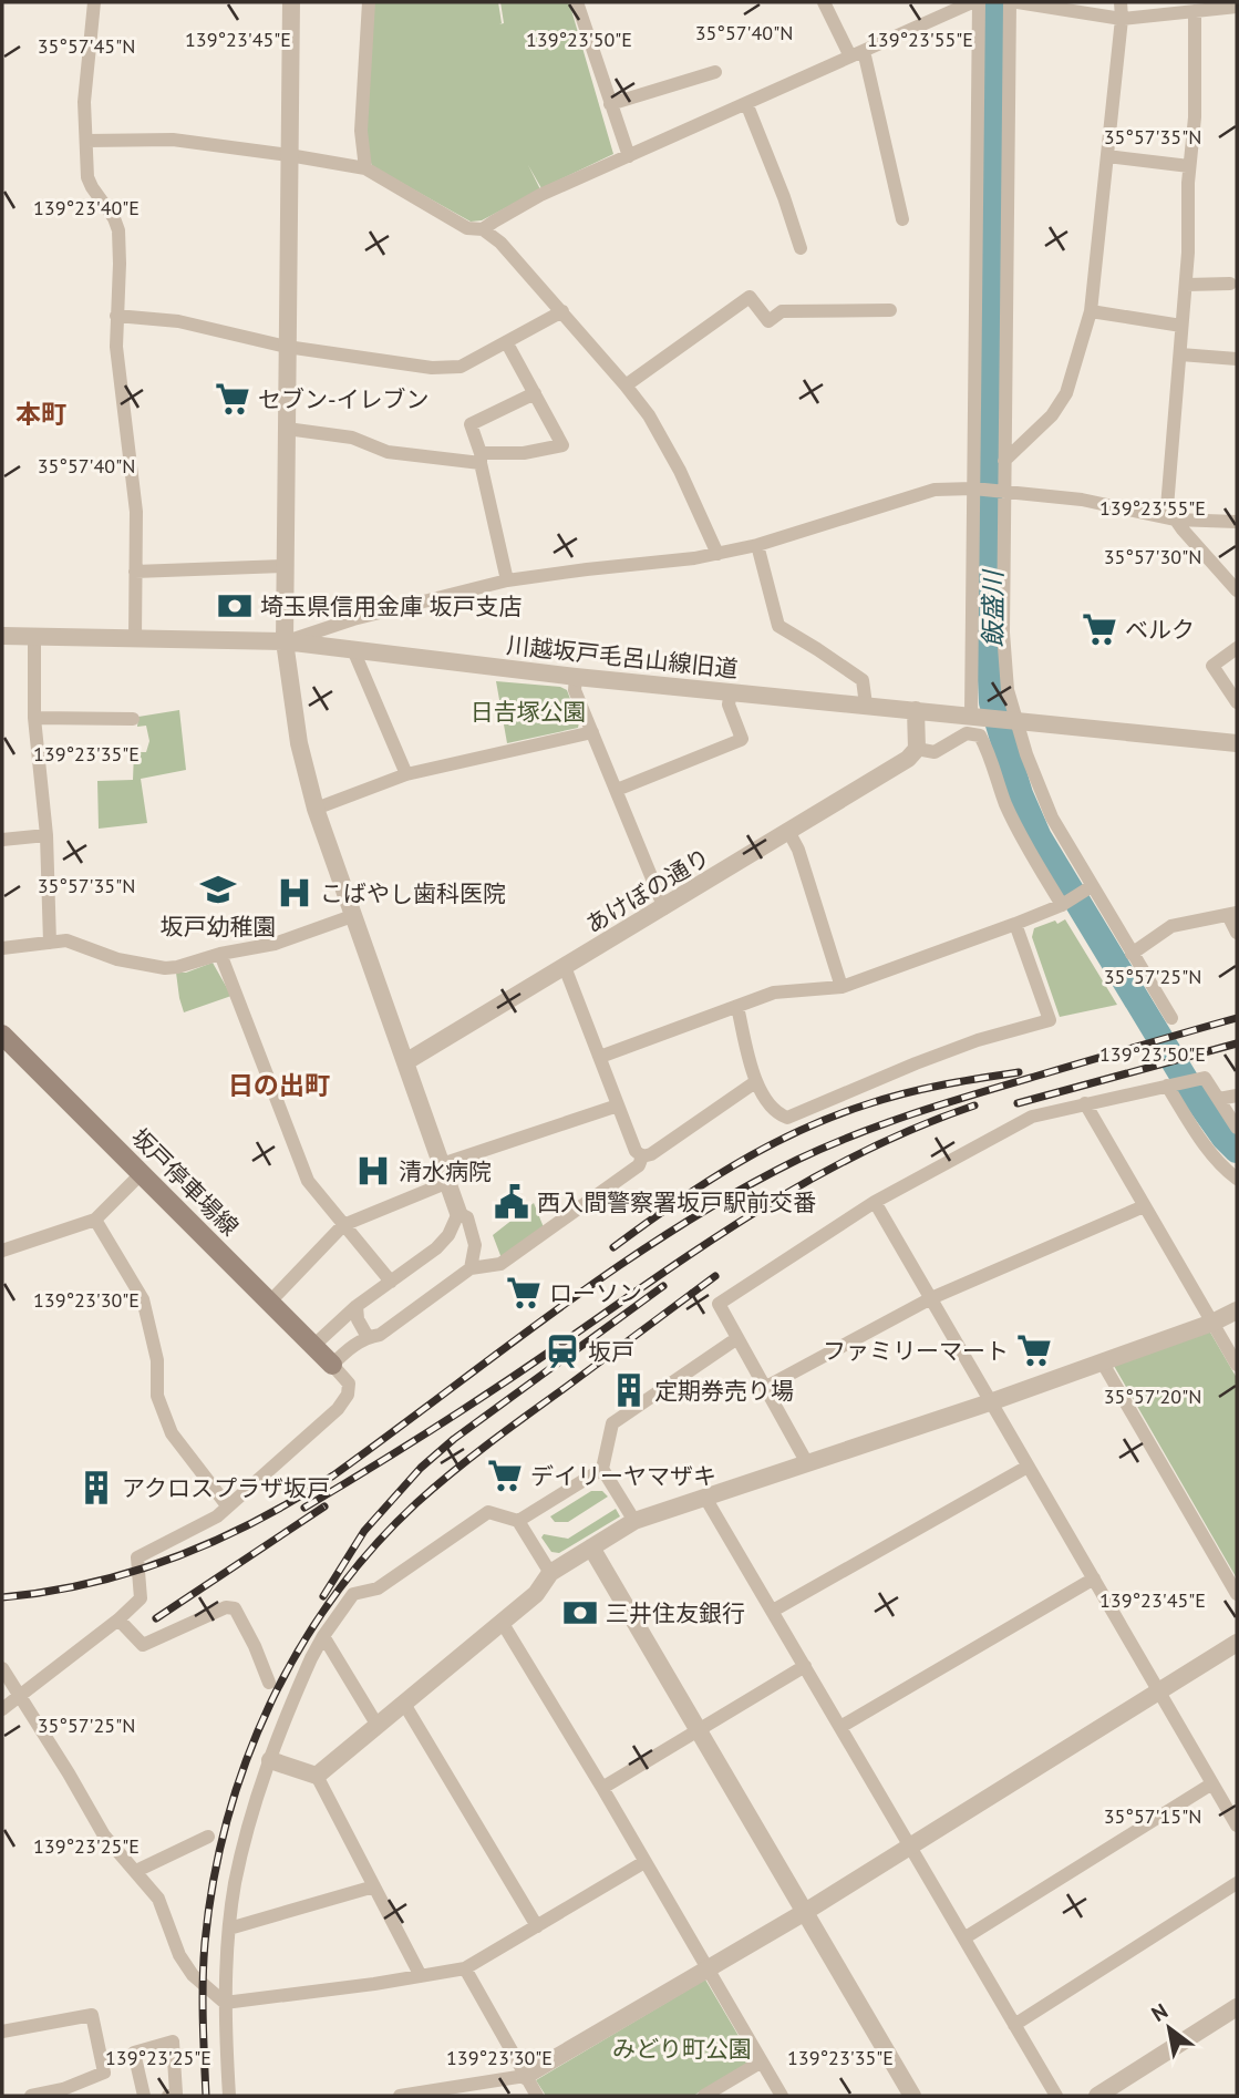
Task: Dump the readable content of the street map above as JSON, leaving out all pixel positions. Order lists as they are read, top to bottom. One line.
{"streets":{"main road":["坂戸停車場線"],"street":["川越坂戸毛呂山線旧道","あけぼの通り"]},"districts":["本町","日の出町"],"water":["飯盛川"],"parks":["日𠮷塚公園","みどり町公園"],"places":{"supermarket":["セブン-イレブン","ベルク","ローソン","ファミリーマート","デイリーヤマザキ"],"bank":["埼玉県信用金庫 坂戸支店","三井住友銀行"],"school or university":["坂戸幼稚園"],"hospital":["こばやし歯科医院","清水病院"],"public building":["西入間警察署坂戸駅前交番"],"station":["坂戸"],"building":["定期券売り場","アクロスプラザ坂戸"]},"north":"top left","coordinates":["35°57'40\"N","139°23'45\"E","139°23'50\"E","139°23'55\"E","35°57'45\"N","35°57'35\"N","139°23'40\"E","35°57'30\"N","139°23'35\"E","35°57'25\"N","139°23'30\"E","35°57'20\"N","35°57'15\"N","139°23'25\"E"]}
